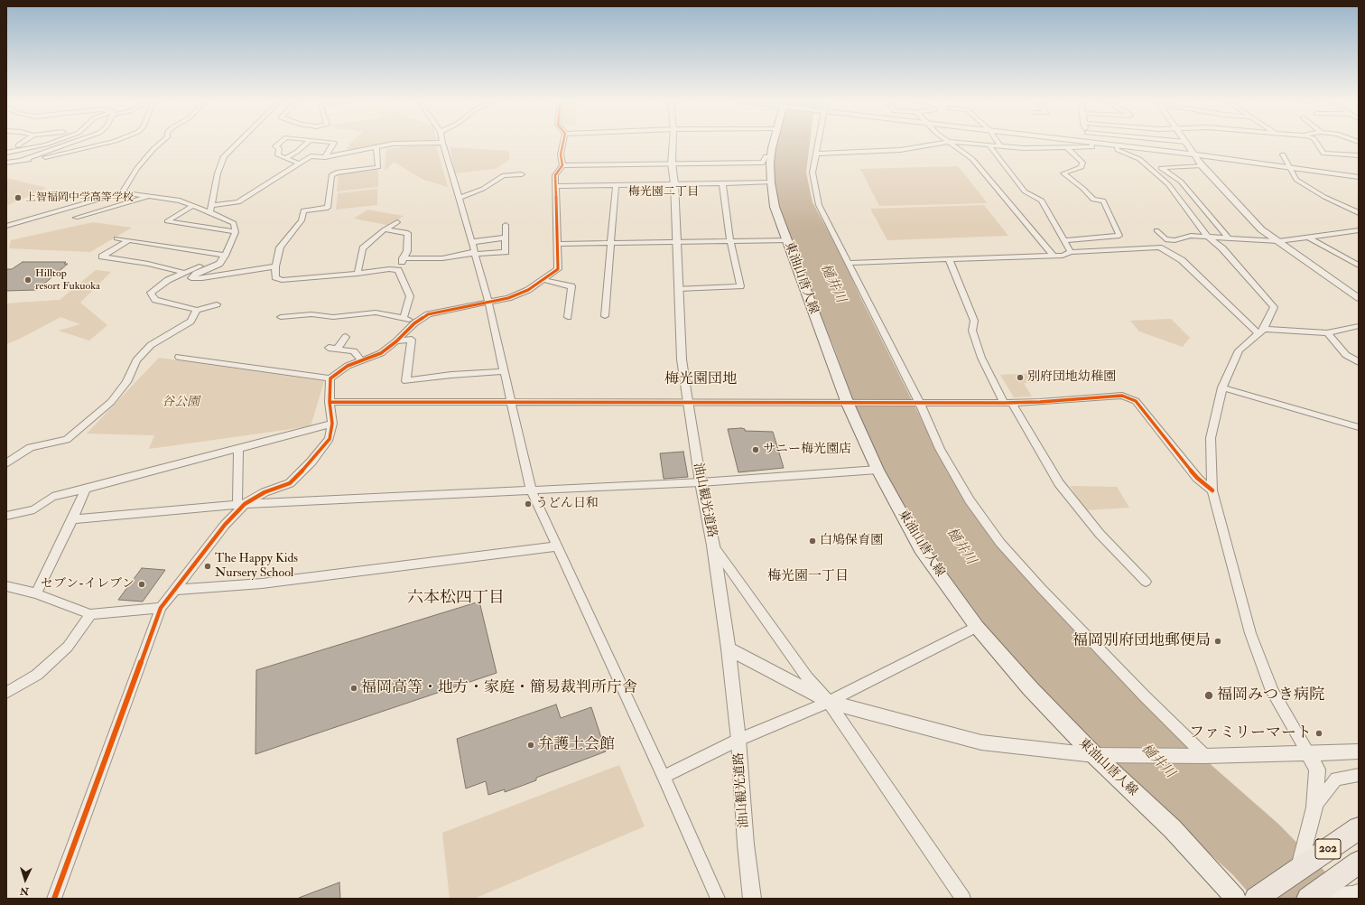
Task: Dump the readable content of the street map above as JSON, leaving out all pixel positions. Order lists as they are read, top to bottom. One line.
{"streets":{"highway":["202"],"main road":["東油山唐人線"],"street":["油山観光道路"]},"districts":["梅光園二丁目","梅光園団地","梅光園一丁目","六本松四丁目"],"water":["樋井川"],"parks":["谷公園"],"places":["上智福岡中学高等学校","Hilltop resort Fukuoka","別府団地幼稚園","サニー梅光園店","うどん日和","白鳩保育園","The Happy Kids Nursery School","セブン-イレブン","福岡別府団地郵便局","福岡高等・地方・家庭・簡易裁判所庁舎","福岡みつき病院","ファミリーマート","弁護士会館"],"north":"bottom"}
